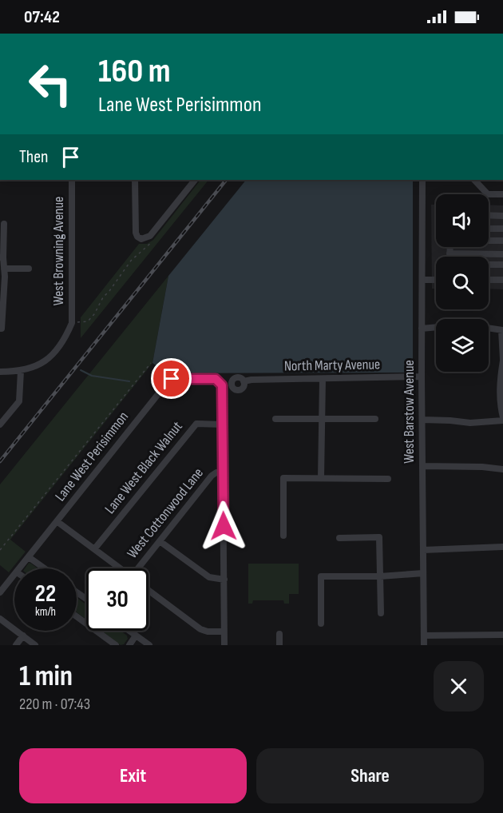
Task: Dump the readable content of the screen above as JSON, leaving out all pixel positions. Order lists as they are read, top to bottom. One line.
{"streets":{"street":["West Browning Avenue","North Marty Avenue","West Barstow Avenue","Lane West Perisimmon","Lane West Black Walnut","West Cottonwood Lane"]},"crossings":[["North Marty Avenue","West Barstow Avenue"],["North Marty Avenue","Lane West Perisimmon"]],"page":{"status":"07:42","turn":["160 m","Lane West Perisimmon"],"then":"Then","speed":"22 km/h","limit":"30","heading":["1 min","220 m · 07:43"],"buttons":["Exit","Share"]}}
